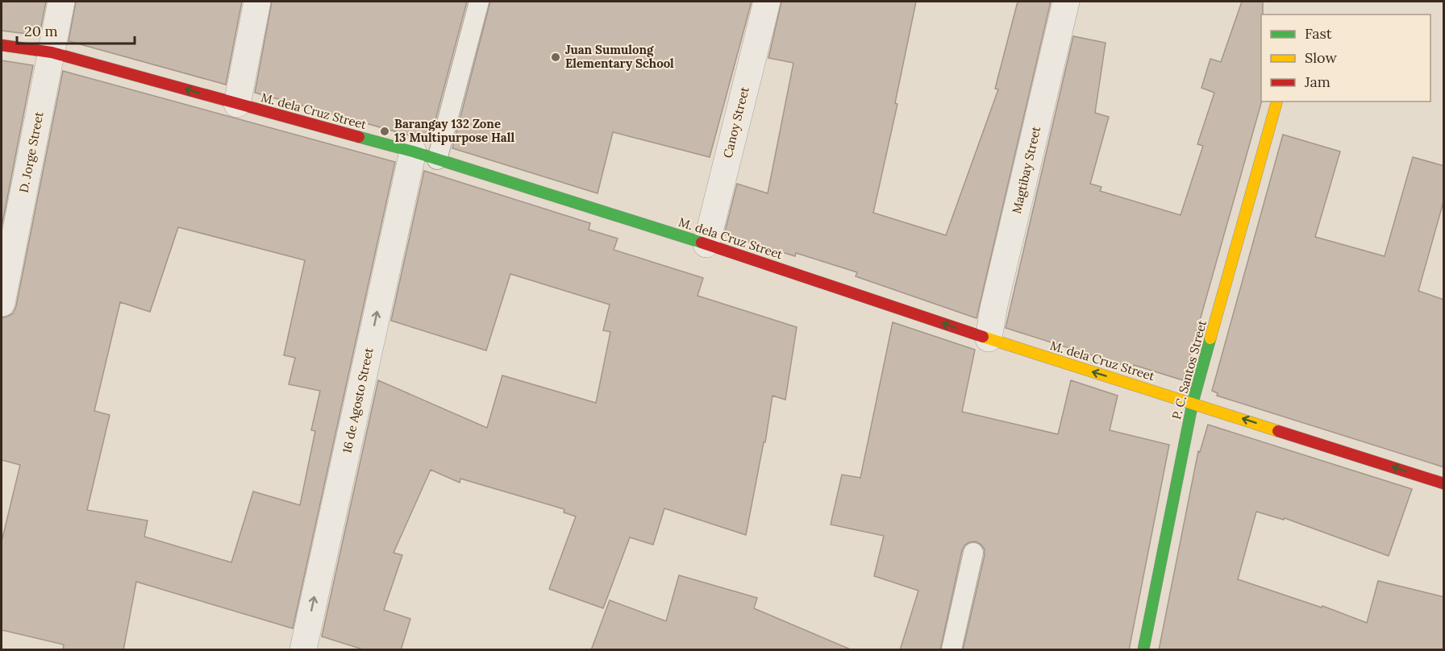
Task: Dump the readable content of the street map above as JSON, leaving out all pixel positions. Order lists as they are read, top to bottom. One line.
{"streets":{"street":["M. dela Cruz Street","Canoy Street","D. Jorge Street","Magtibay Street","P. C. Santos Street","16 de Agosto Street"]},"crossings":[["M. dela Cruz Street","Canoy Street"],["M. dela Cruz Street","D. Jorge Street"],["M. dela Cruz Street","Magtibay Street"],["M. dela Cruz Street","P. C. Santos Street"],["M. dela Cruz Street","16 de Agosto Street"]],"one_way":["M. dela Cruz Street","16 de Agosto Street"],"places":["Juan Sumulong Elementary School","Barangay 132 Zone 13 Multipurpose Hall"],"legend":["Fast","Slow","Jam"],"scale_bar":"20 m"}
